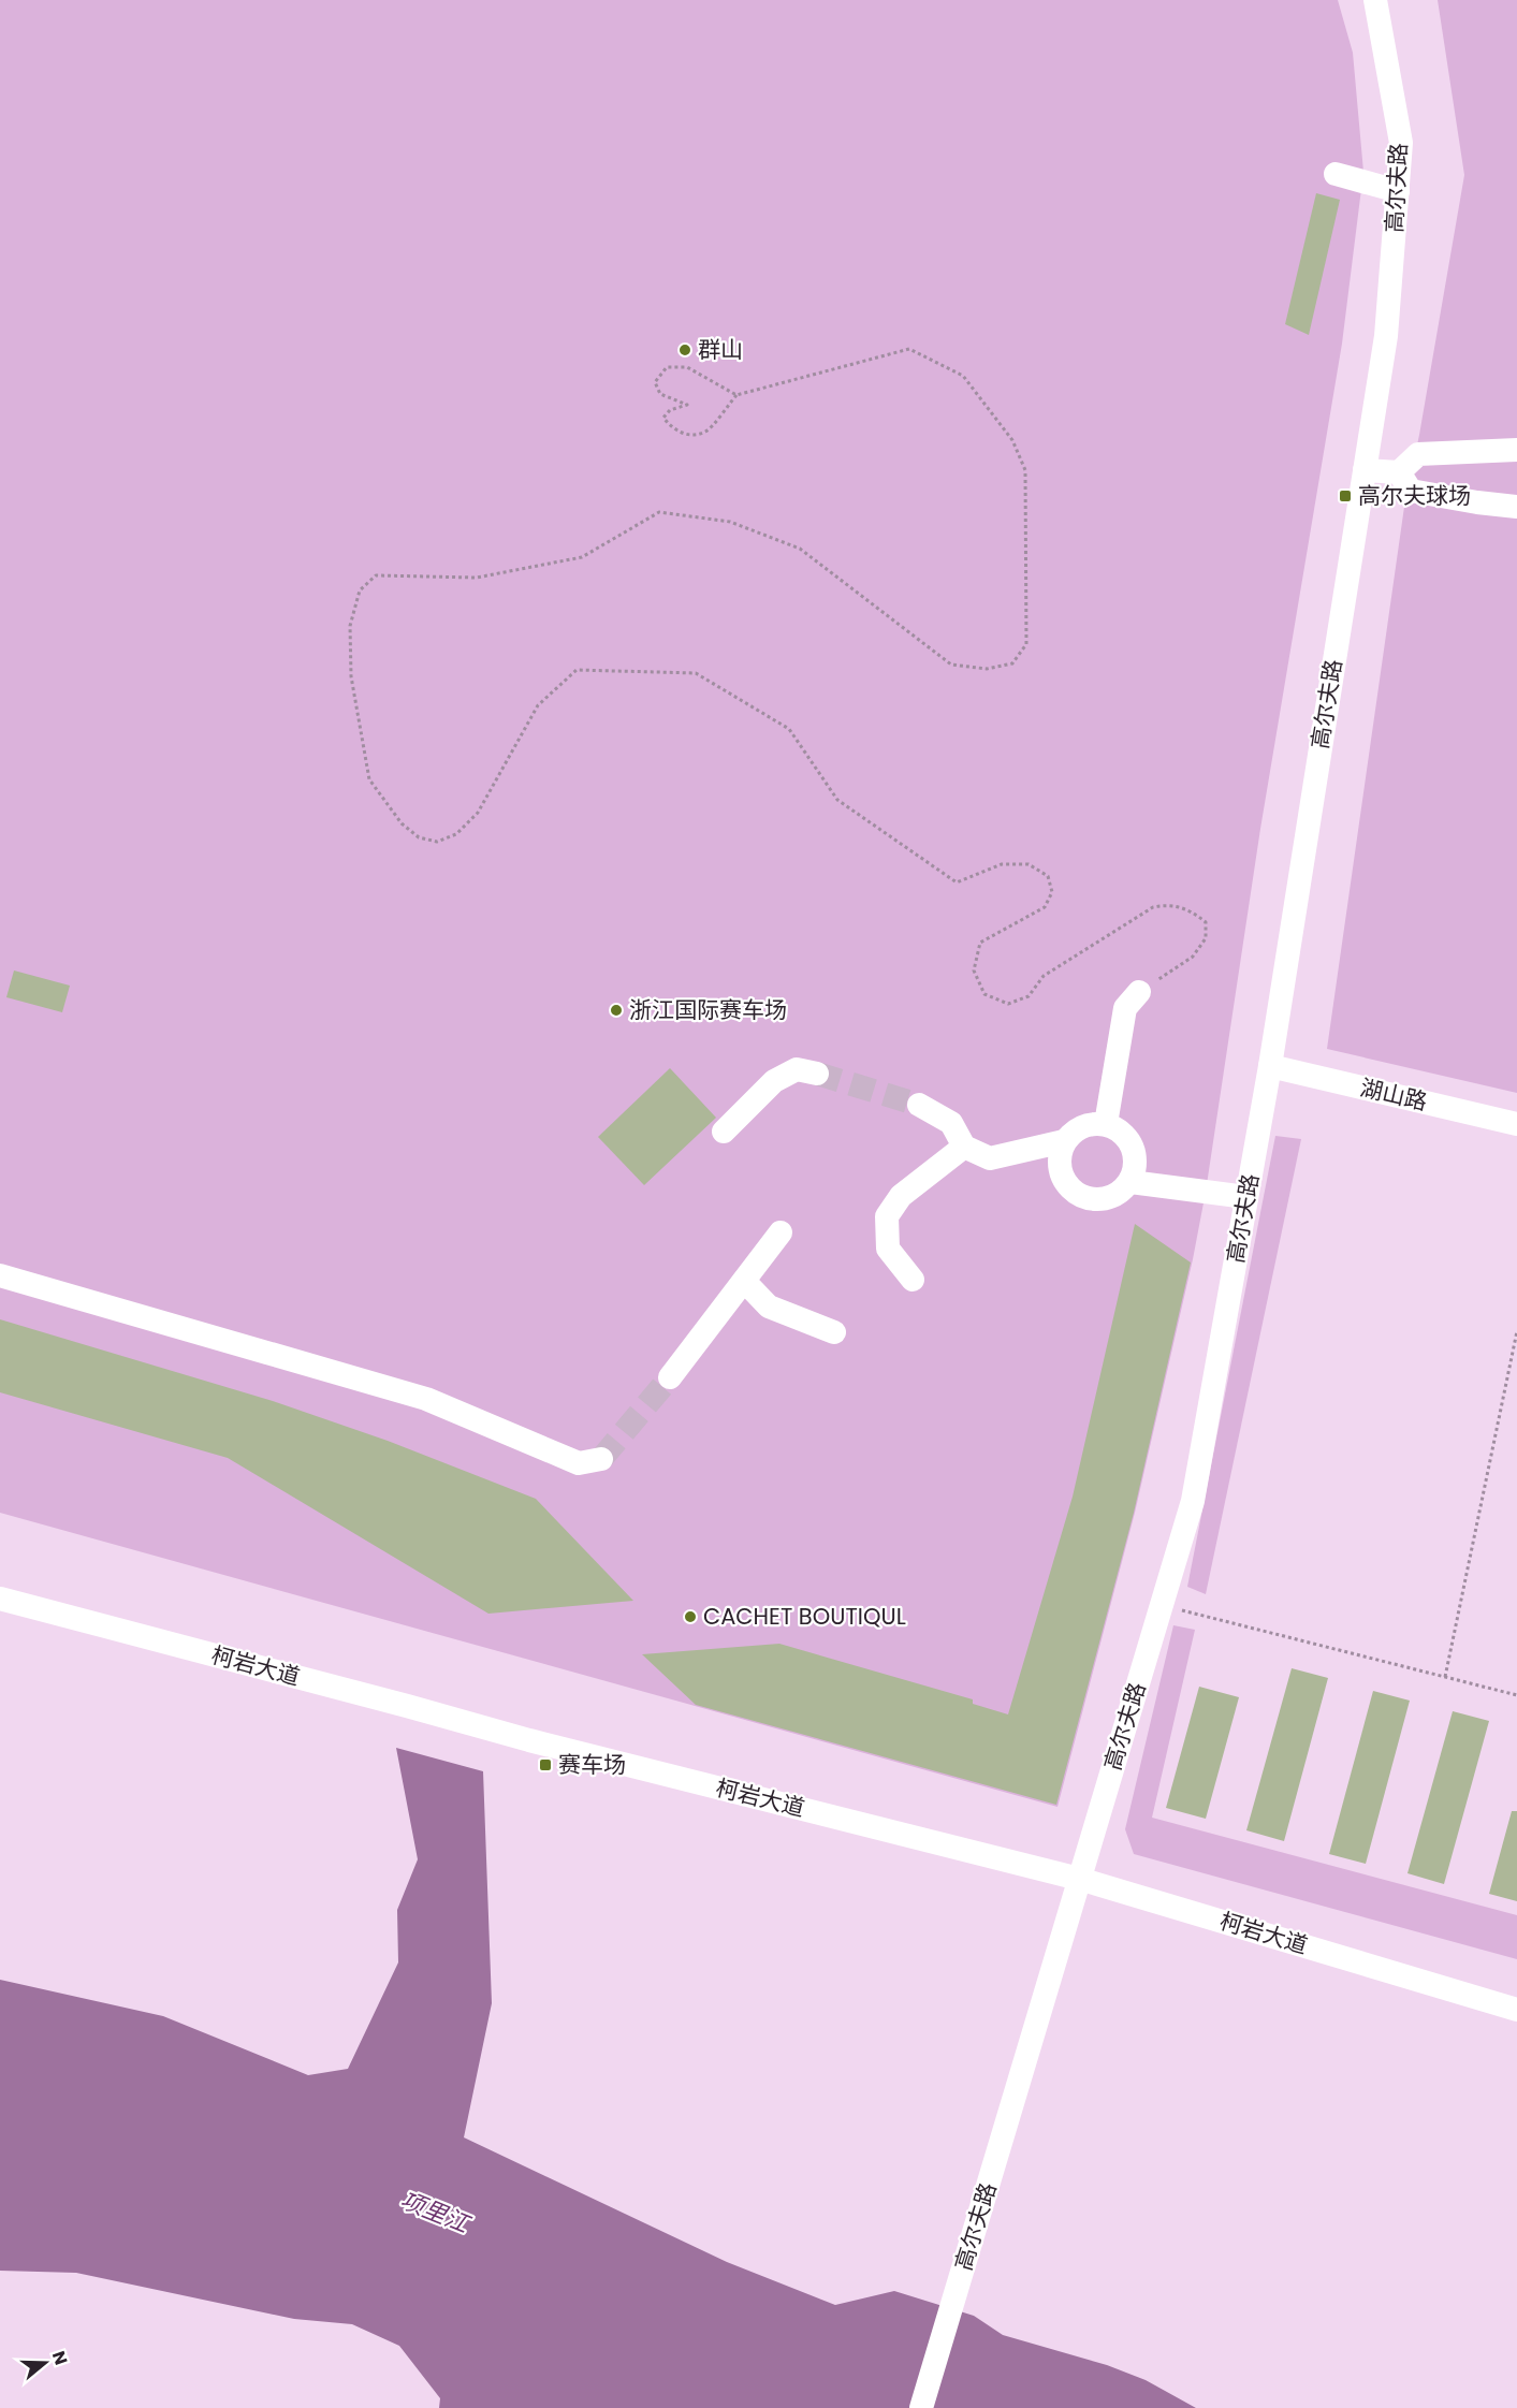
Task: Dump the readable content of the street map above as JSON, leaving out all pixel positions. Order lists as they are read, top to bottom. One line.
{"streets":{"street":["高尔夫路","湖山路","柯岩大道"]},"crossings":[["高尔夫路","湖山路"],["高尔夫路","柯岩大道"]],"water":["项里江"],"places":{"other":["群山","浙江国际赛车场","CACHET BOUTIQUL"],"transit":["高尔夫球场","赛车场"]},"north":"right"}
